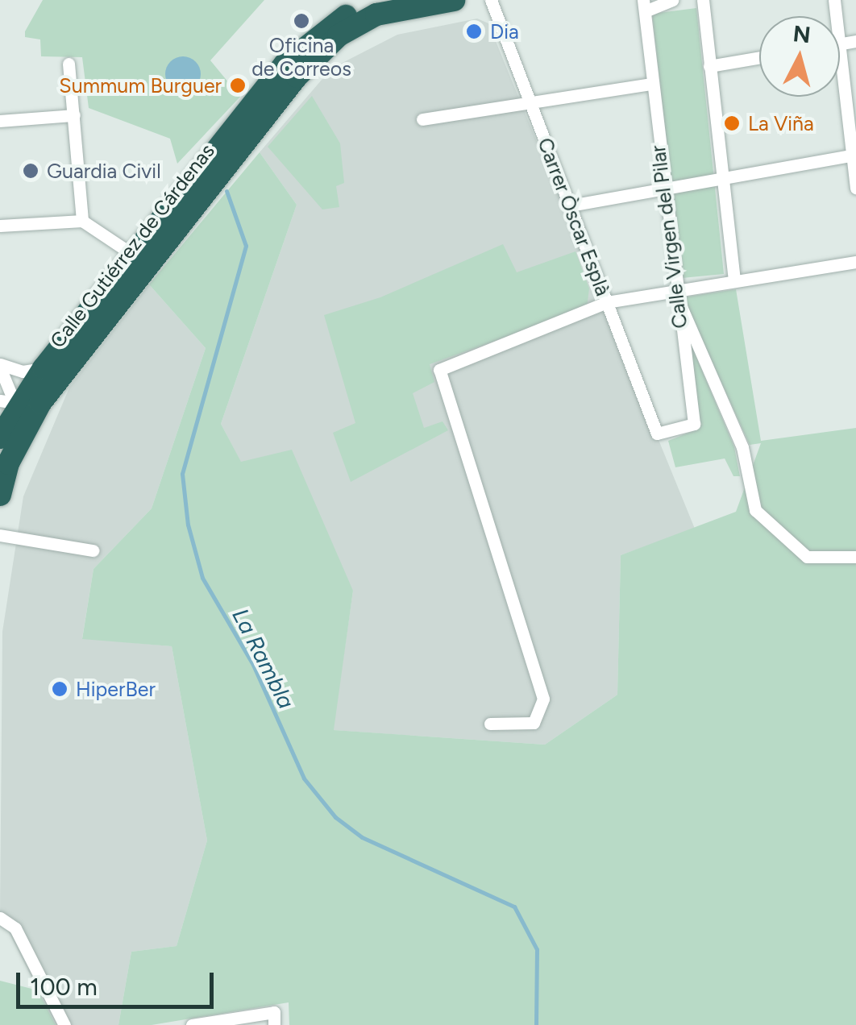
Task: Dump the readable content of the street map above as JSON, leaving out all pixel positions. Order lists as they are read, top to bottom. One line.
{"streets":{"highway":["Calle Gutiérrez de Cárdenas"],"street":["Carrer Òscar Esplà","Calle Virgen del Pilar"]},"crossings":[["Carrer Òscar Esplà","Calle Virgen del Pilar"]],"water":["La Rambla"],"places":["Oficina de Correos","Dia","Summum Burguer","La Viña","Guardia Civil","HiperBer"],"scale_bar":"100 m","north":"top"}
